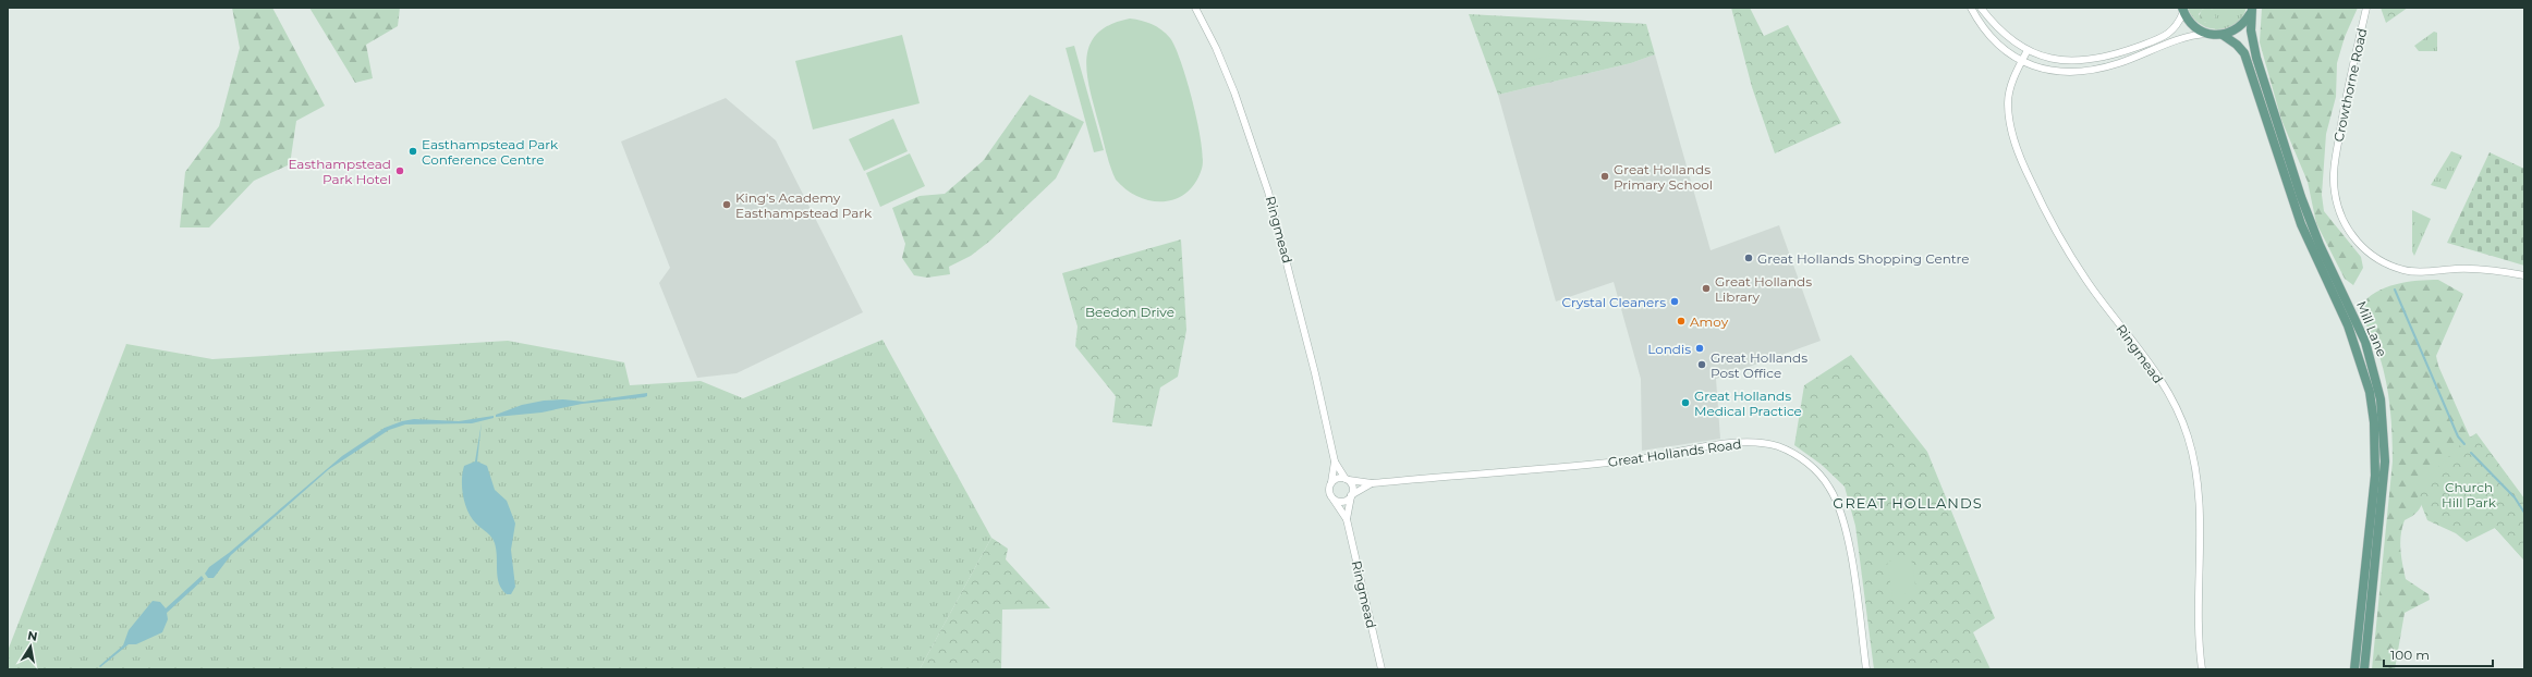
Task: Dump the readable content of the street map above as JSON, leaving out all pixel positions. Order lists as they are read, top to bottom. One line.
{"streets":{"main road":["Mill Lane"],"street":["Crowthorne Road","Ringmead","Great Hollands Road"]},"crossings":[["Ringmead","Great Hollands Road"]],"districts":["GREAT HOLLANDS"],"parks":["Beedon Drive","Church Hill Park"],"places":["Easthampstead Park Conference Centre","Easthampstead Park Hotel","Great Hollands Primary School","King's Academy Easthampstead Park","Great Hollands Shopping Centre","Great Hollands Library","Crystal Cleaners","Amoy","Londis","Great Hollands Post Office","Great Hollands Medical Practice"],"scale_bar":"100 m","north":"top"}
